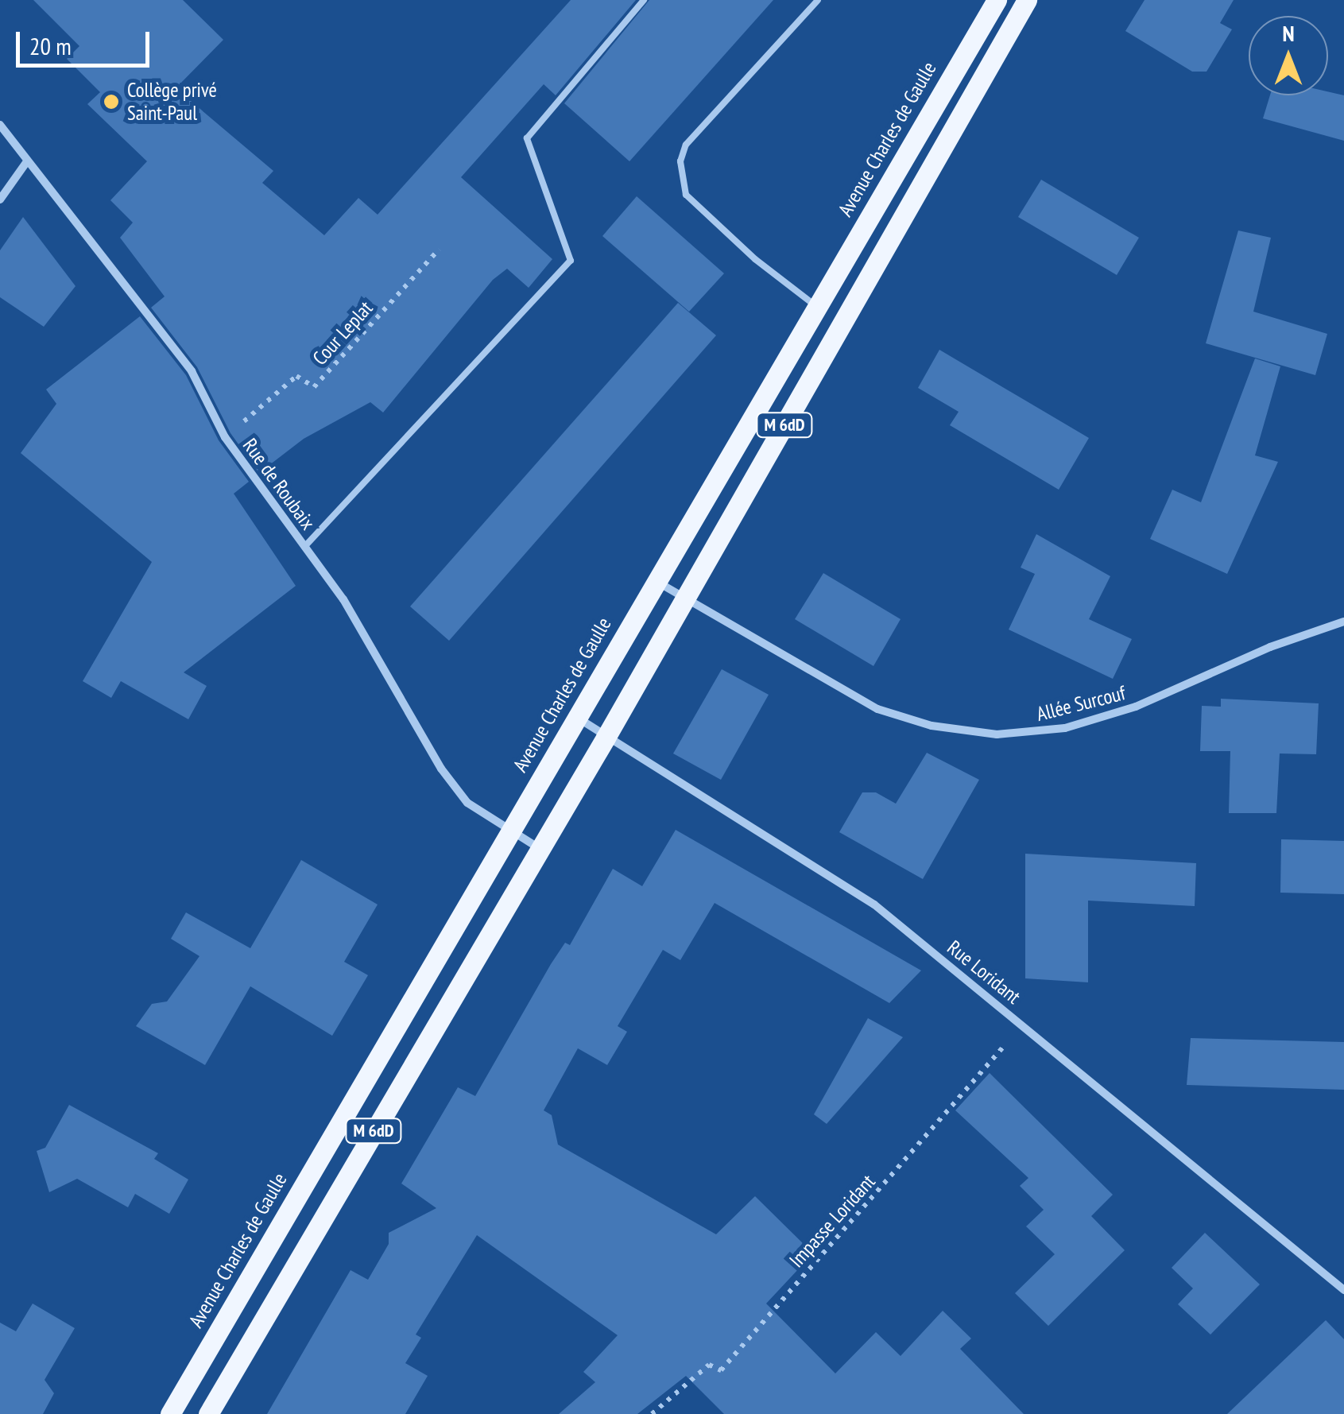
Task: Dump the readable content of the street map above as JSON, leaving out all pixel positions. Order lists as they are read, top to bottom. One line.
{"streets":{"main road":["Avenue Charles de Gaulle","M 6dD"],"street":["Rue de Roubaix","Allée Surcouf","Rue Loridant"],"path":["Cour Leplat","Impasse Loridant"]},"crossings":[["Avenue Charles de Gaulle","Rue de Roubaix"],["Avenue Charles de Gaulle","Allée Surcouf"],["Avenue Charles de Gaulle","Rue Loridant"],["Cour Leplat","Rue de Roubaix"],["M 6dD","Rue de Roubaix"],["M 6dD","Allée Surcouf"],["M 6dD","Rue Loridant"],["Rue Loridant","Impasse Loridant"]],"places":["Collège privé Saint-Paul"],"scale_bar":"20 m","north":"top"}
